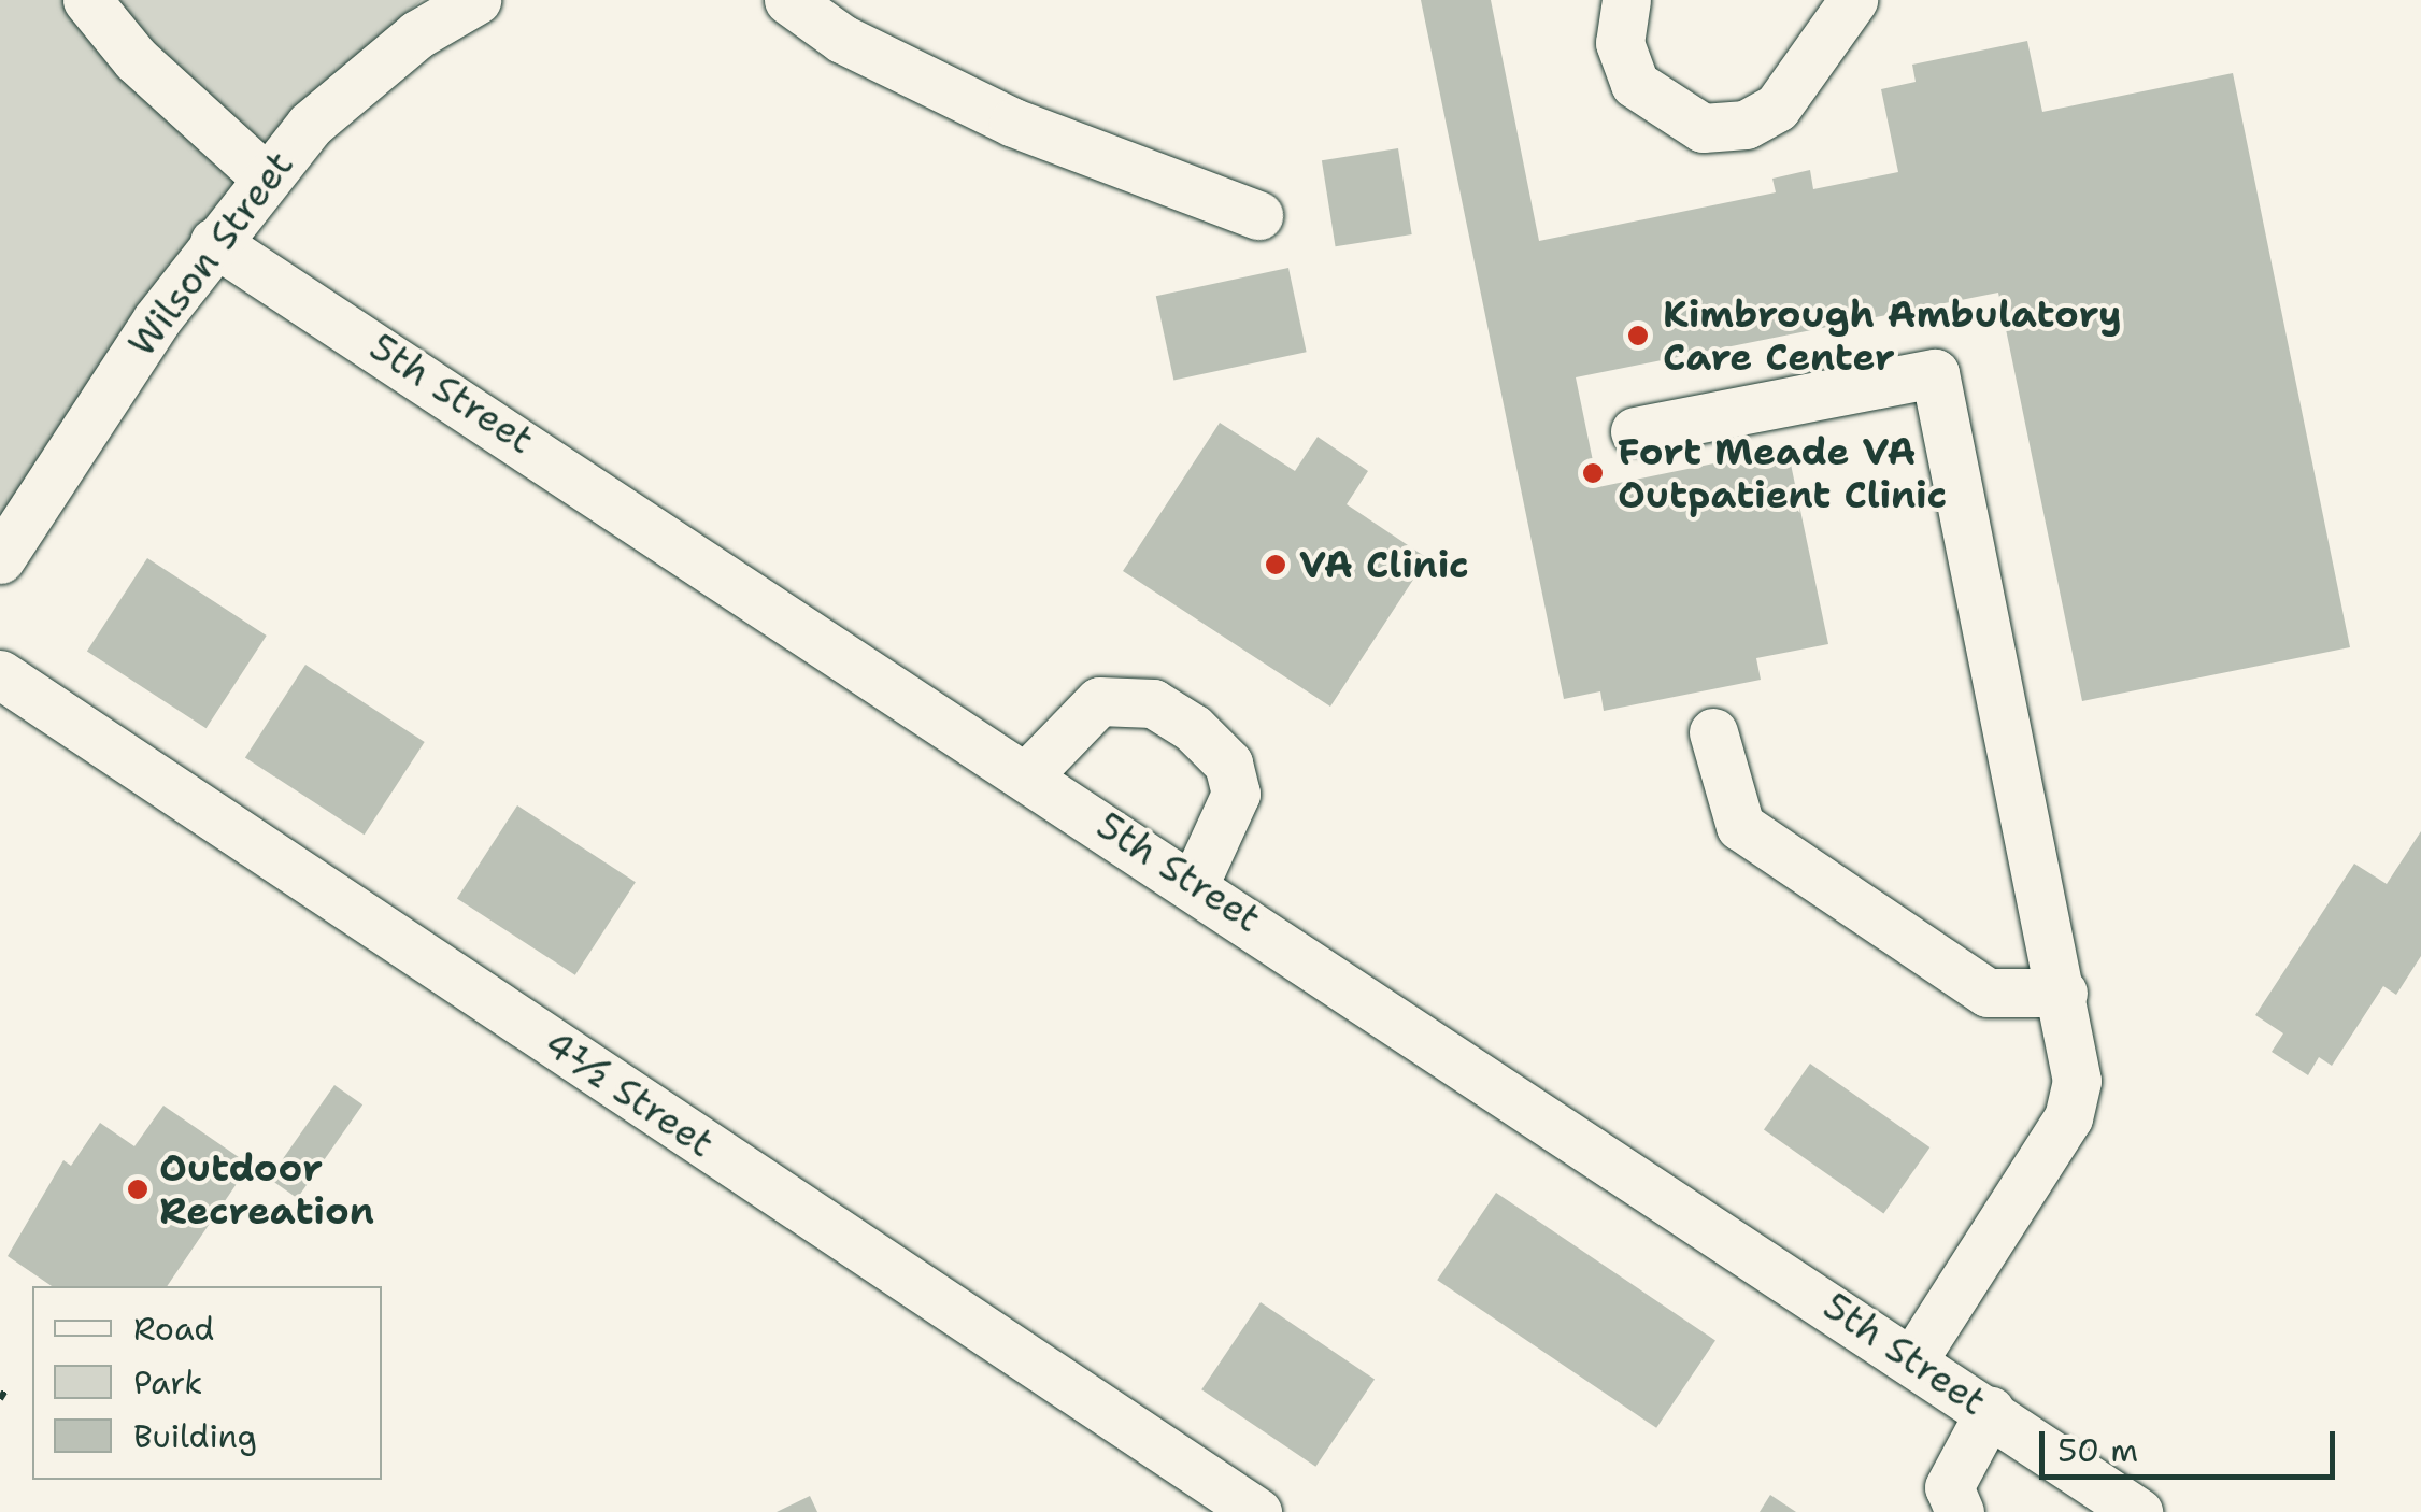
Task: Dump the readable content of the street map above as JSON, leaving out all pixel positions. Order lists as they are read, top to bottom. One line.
{"streets":{"street":["Wilson Street","5th Street","4½ Street"]},"crossings":[["Wilson Street","5th Street"]],"places":["Kimbrough Ambulatory Care Center","Fort Meade VA Outpatient Clinic","VA Clinic","Outdoor Recreation"],"legend":["Road","Park","Building"],"scale_bar":"50 m"}
